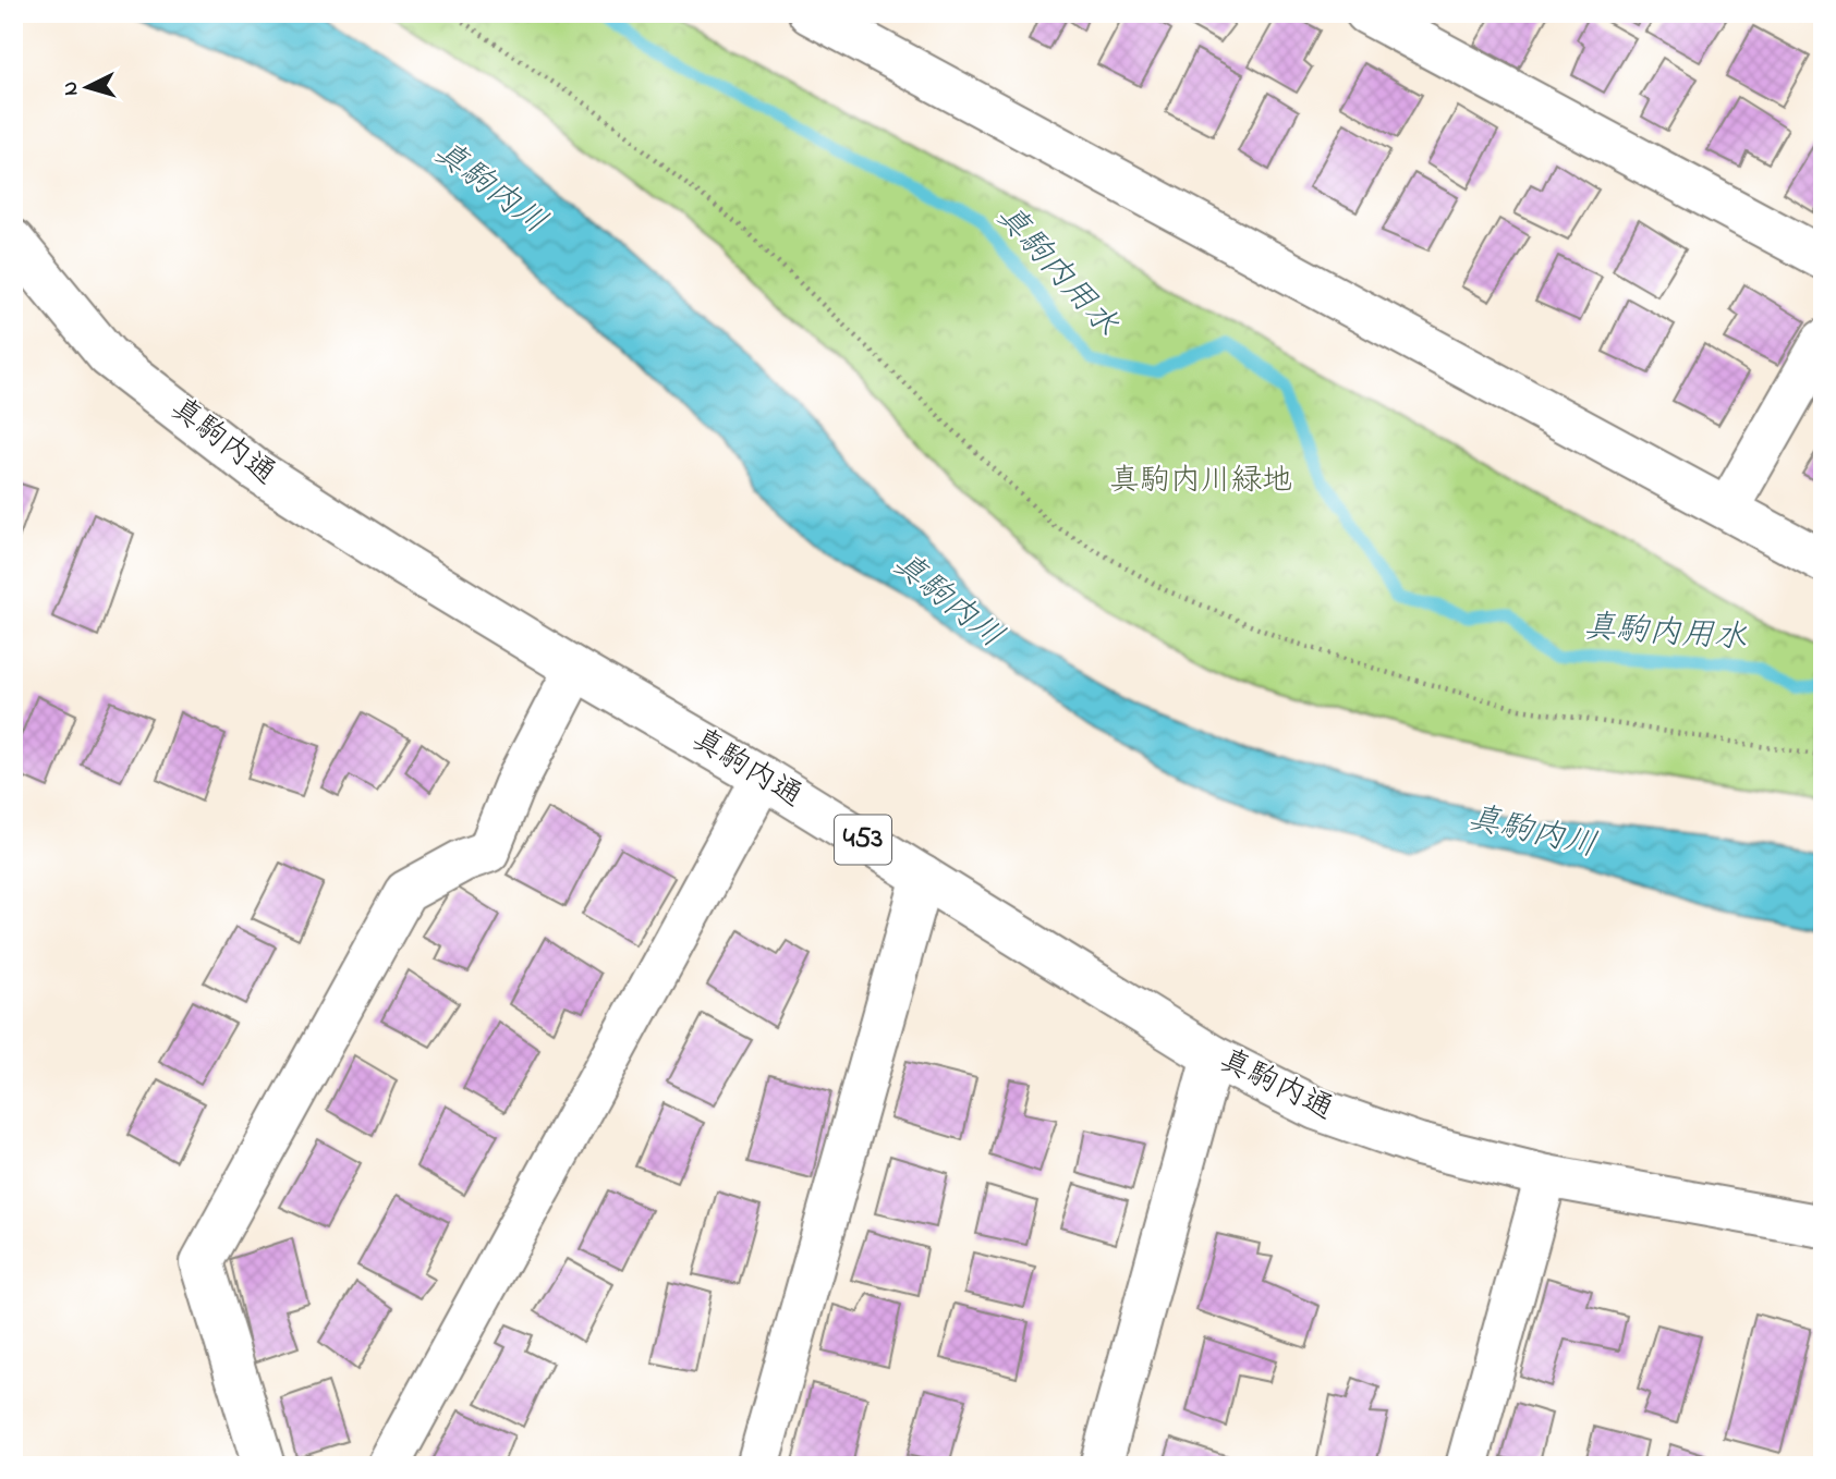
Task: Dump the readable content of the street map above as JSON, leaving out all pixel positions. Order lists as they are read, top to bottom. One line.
{"streets":{"main road":["真駒内通","453"]},"water":["真駒内川","真駒内用水"],"parks":["真駒内川緑地"],"north":"left"}
